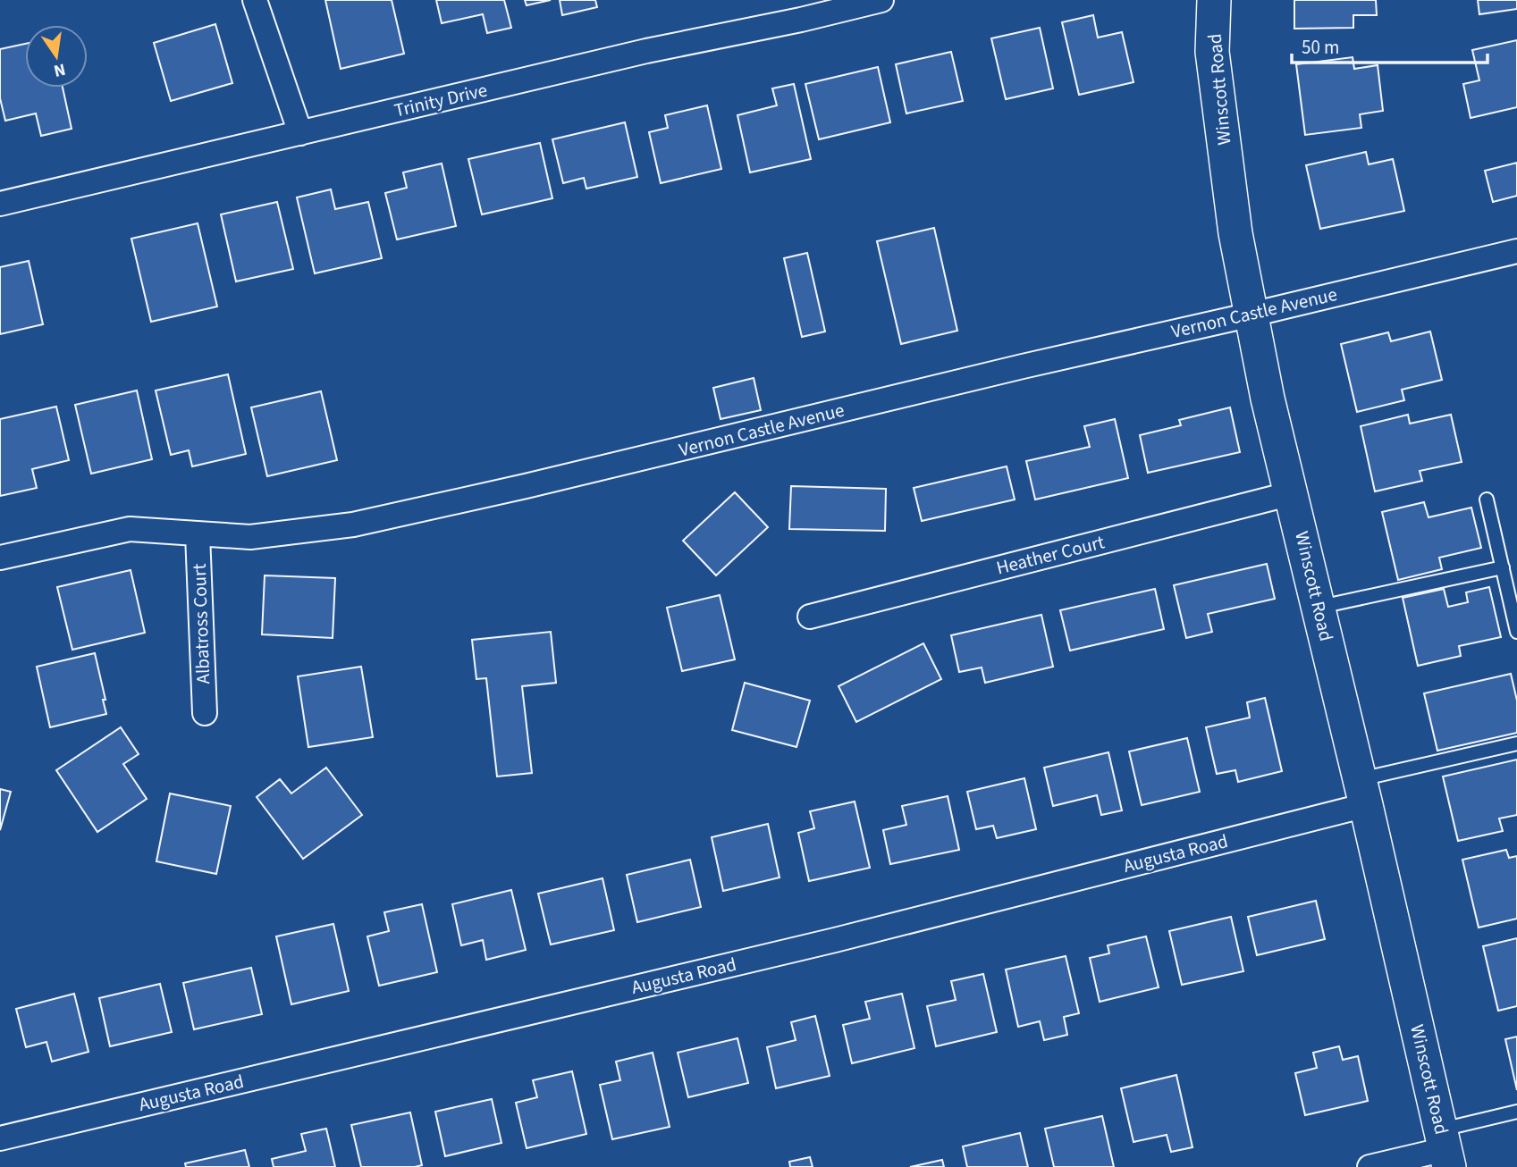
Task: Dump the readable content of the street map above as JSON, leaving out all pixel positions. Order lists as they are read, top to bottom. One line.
{"streets":{"main road":["Winscott Road"],"street":["Trinity Drive","Vernon Castle Avenue","Heather Court","Albatross Court","Augusta Road"]},"crossings":[["Winscott Road","Vernon Castle Avenue"],["Winscott Road","Heather Court"],["Winscott Road","Augusta Road"],["Vernon Castle Avenue","Albatross Court"]],"scale_bar":"50 m","north":"bottom"}
